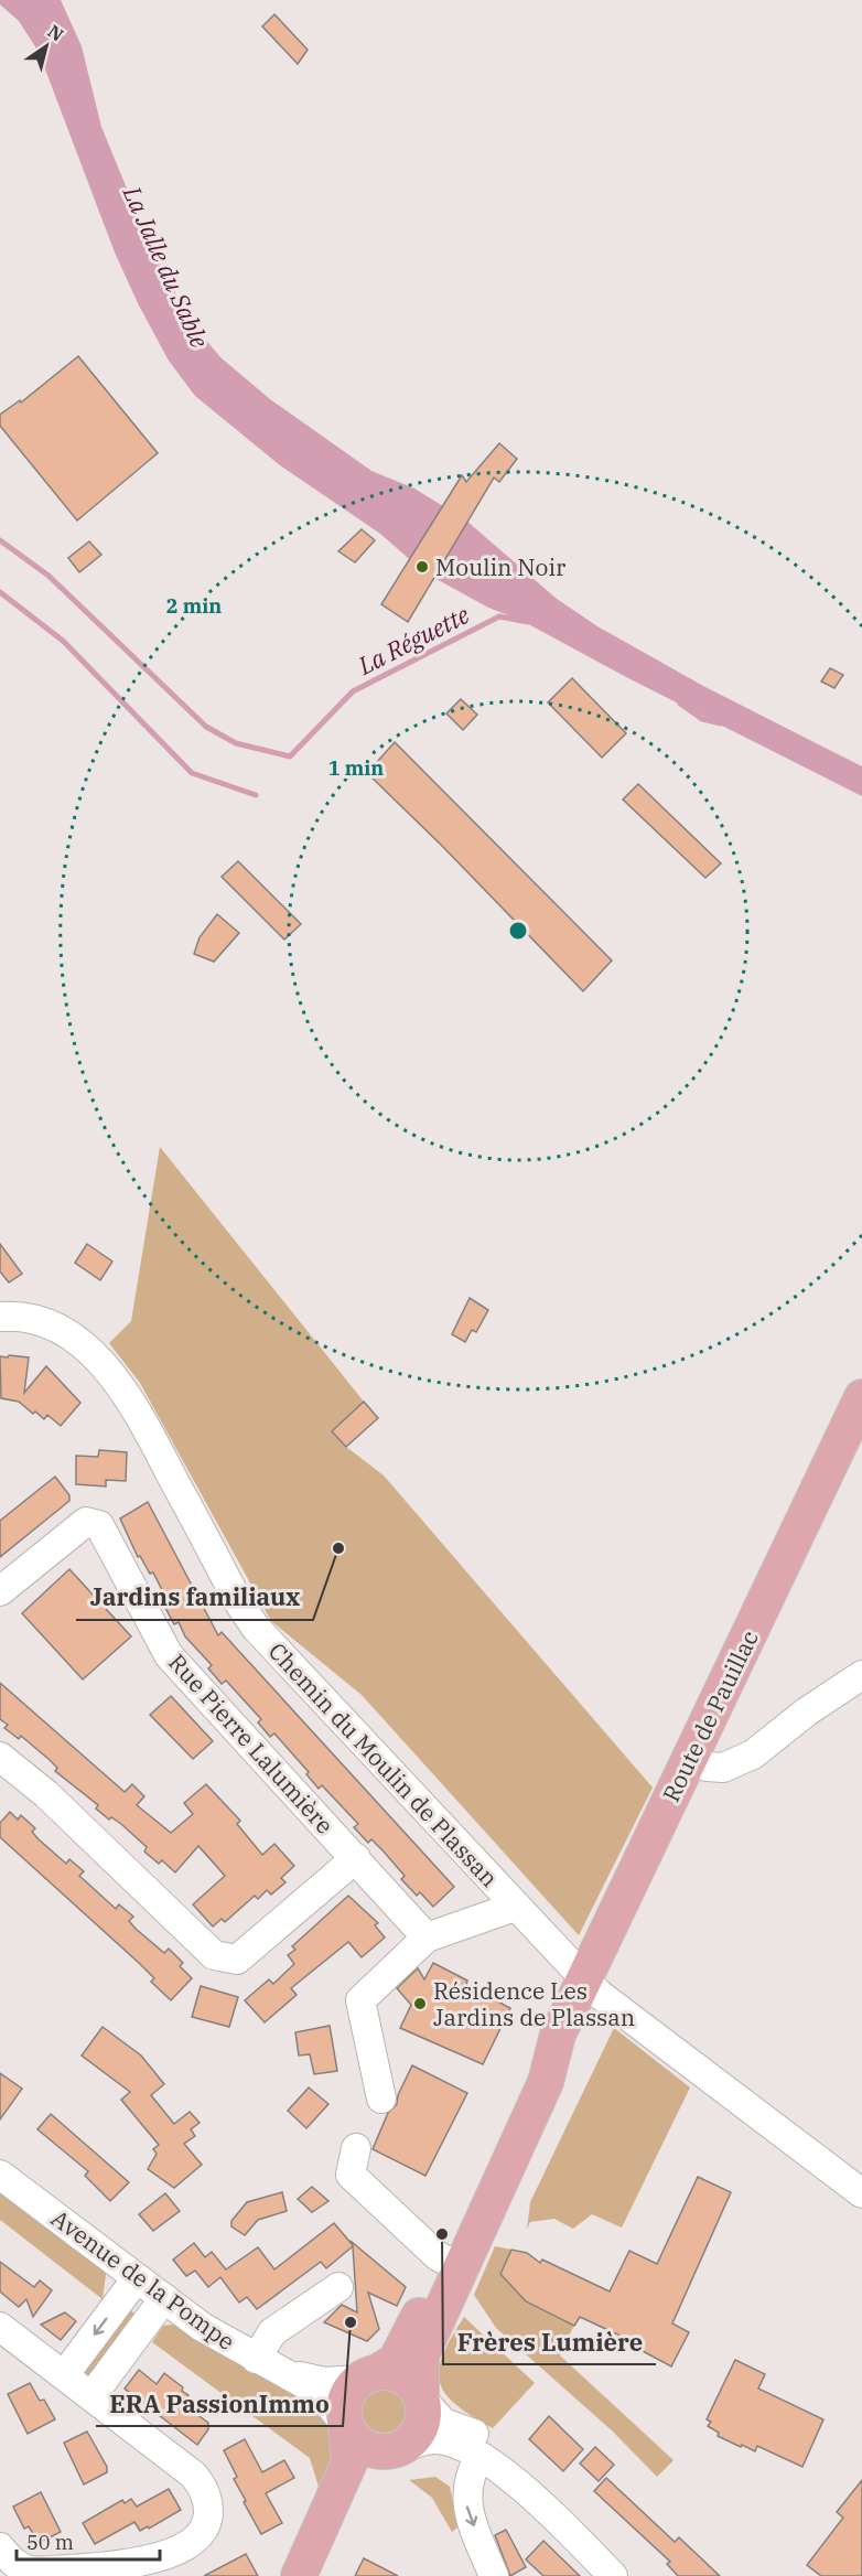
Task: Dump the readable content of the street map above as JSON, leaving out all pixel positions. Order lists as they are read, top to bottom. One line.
{"streets":{"main road":["Route de Pauillac"],"street":["Rue Pierre Lalumière","Chemin du Moulin de Plassan","Avenue de la Pompe"]},"crossings":[["Route de Pauillac","Chemin du Moulin de Plassan"],["Route de Pauillac","Avenue de la Pompe"]],"water":["La Jalle du Sable","La Réguette"],"places":["Moulin Noir","Jardins familiaux","Résidence Les Jardins de Plassan","Frères Lumière","ERA PassionImmo"],"scale_bar":"50 m","north":"top right","rings":["2 min","1 min"]}
